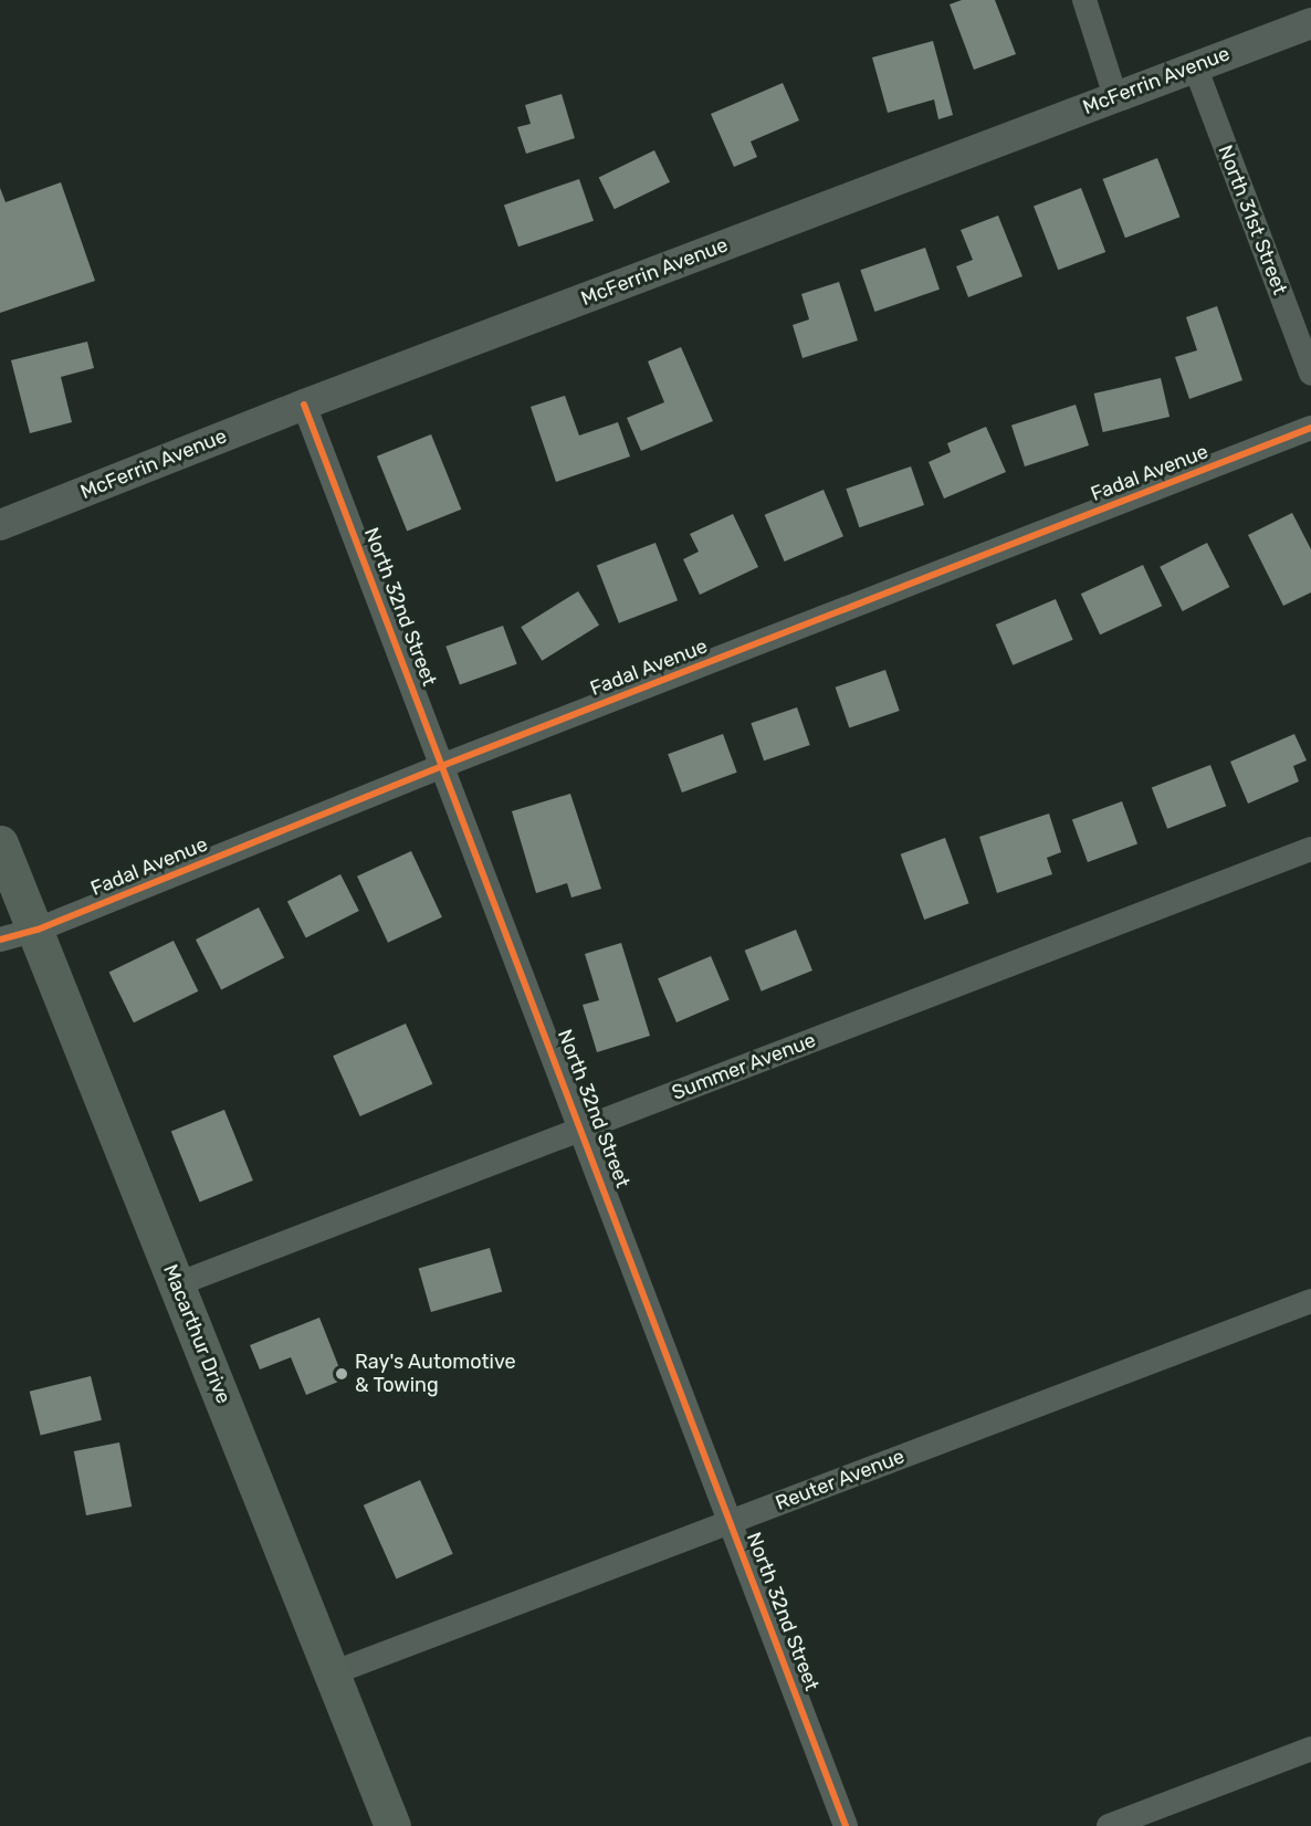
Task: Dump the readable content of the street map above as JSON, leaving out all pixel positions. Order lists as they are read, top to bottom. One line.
{"streets":{"main road":["Macarthur Drive"],"street":["McFerrin Avenue","North 31st Street","Fadal Avenue","North 32nd Street","Summer Avenue","Reuter Avenue"]},"crossings":[["McFerrin Avenue","North 31st Street"],["McFerrin Avenue","North 32nd Street"],["Fadal Avenue","North 32nd Street"],["Fadal Avenue","Macarthur Drive"],["North 32nd Street","Summer Avenue"],["North 32nd Street","Reuter Avenue"],["Summer Avenue","Macarthur Drive"],["Macarthur Drive","Reuter Avenue"]],"places":["Ray's Automotive & Towing"]}
